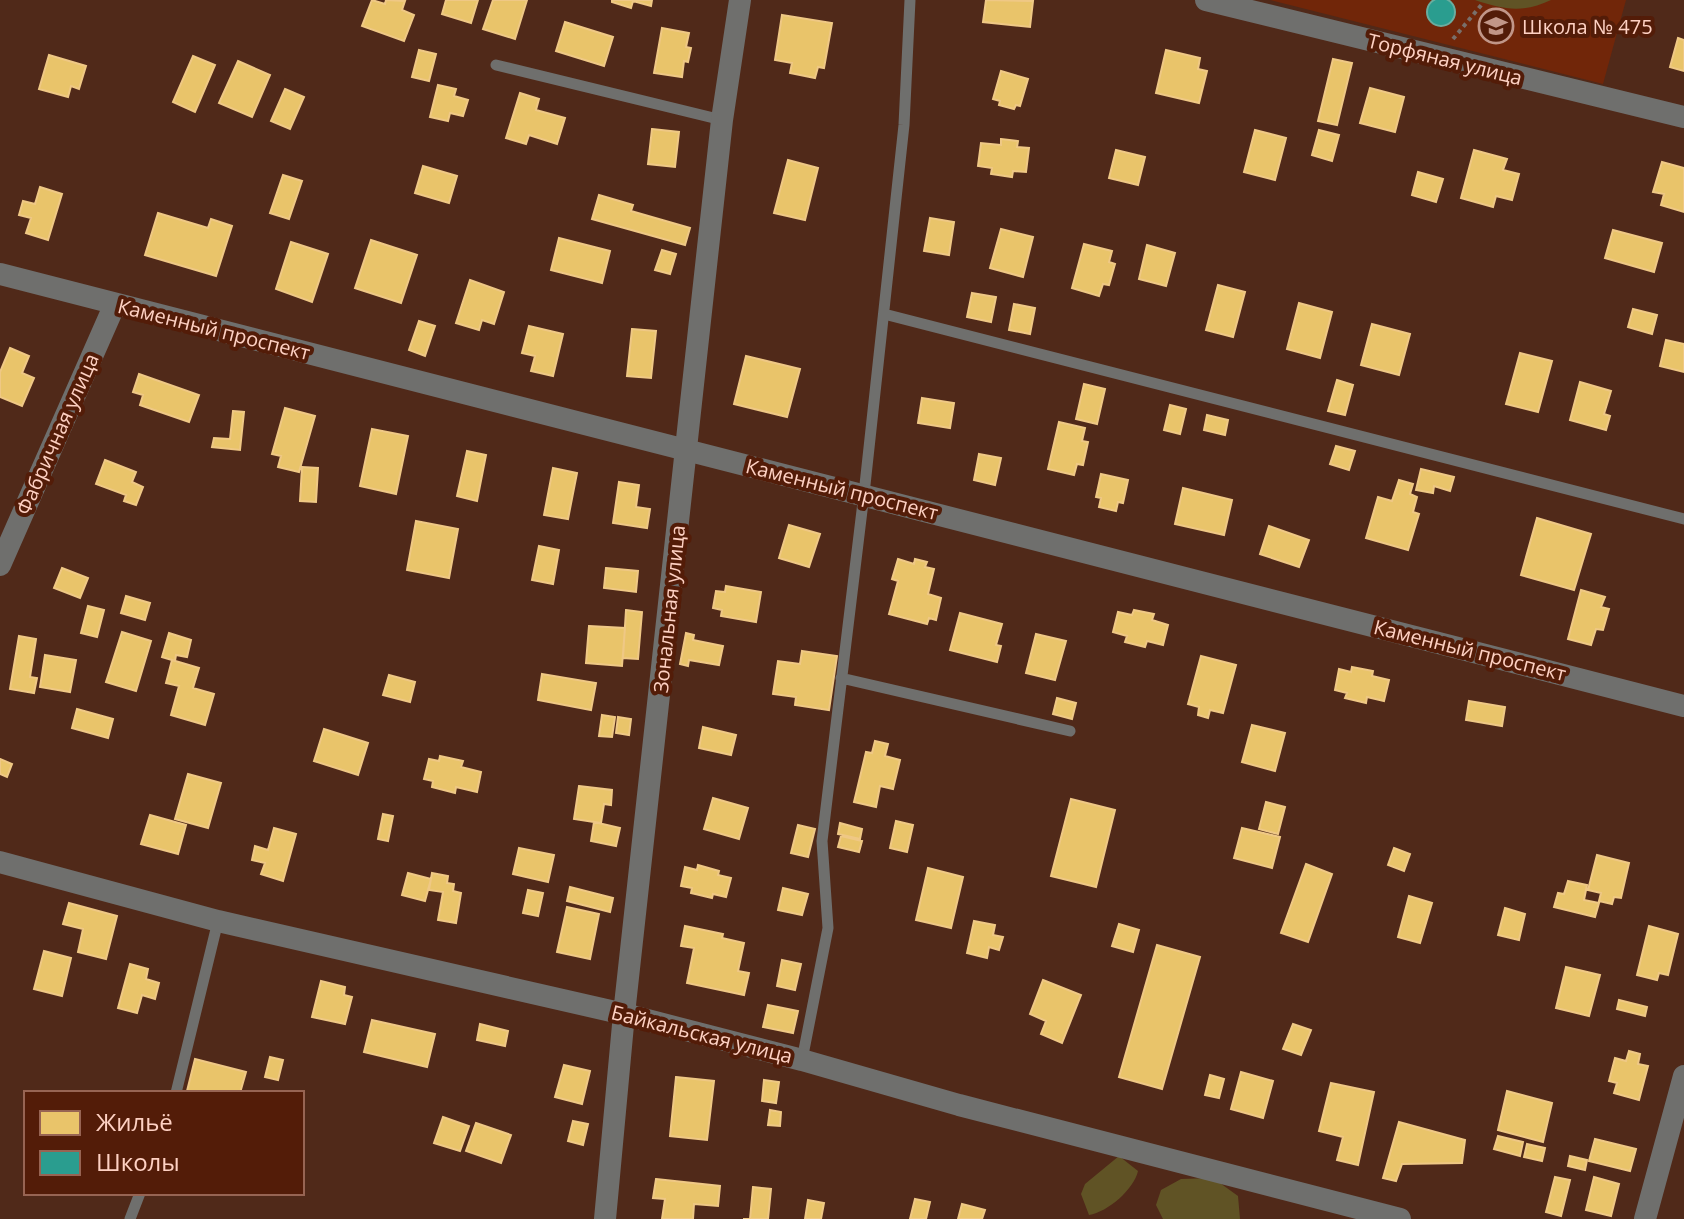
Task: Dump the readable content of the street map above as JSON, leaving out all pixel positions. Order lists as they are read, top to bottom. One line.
{"streets":{"street":["Торфяная улица","Каменный проспект","Фабричная улица","Зональная улица","Байкальская улица"]},"crossings":[["Каменный проспект","Фабричная улица"],["Каменный проспект","Зональная улица"],["Зональная улица","Байкальская улица"]],"places":{"school or university":["Школа № 475"]},"legend":["Жильё","Школы"]}
